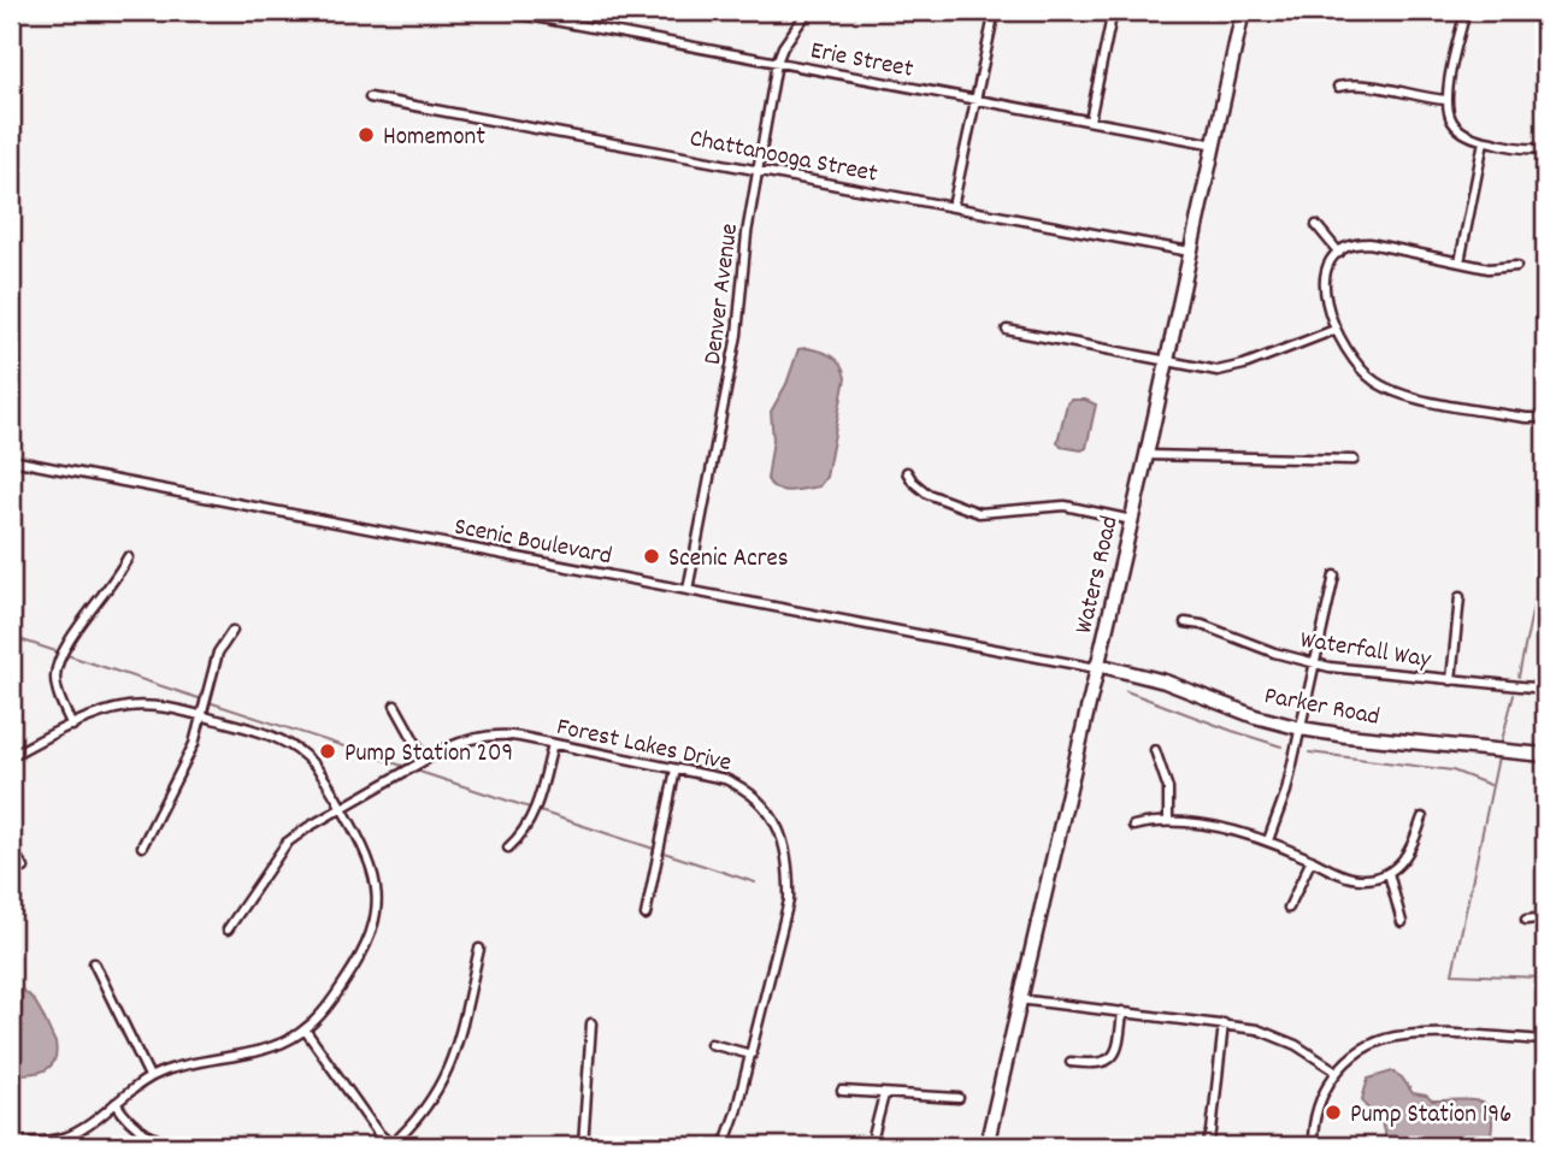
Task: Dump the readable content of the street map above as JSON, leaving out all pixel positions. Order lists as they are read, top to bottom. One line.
{"streets":{"street":["Erie Street","Chattanooga Street","Denver Avenue","Scenic Boulevard","Waters Road","Waterfall Way","Parker Road","Forest Lakes Drive"]},"crossings":[["Erie Street","Denver Avenue"],["Erie Street","Waters Road"],["Chattanooga Street","Denver Avenue"],["Chattanooga Street","Waters Road"],["Denver Avenue","Scenic Boulevard"],["Scenic Boulevard","Waters Road"],["Scenic Boulevard","Parker Road"],["Waters Road","Parker Road"]],"places":["Homemont","Scenic Acres","Pump Station 209","Pump Station 196"]}
